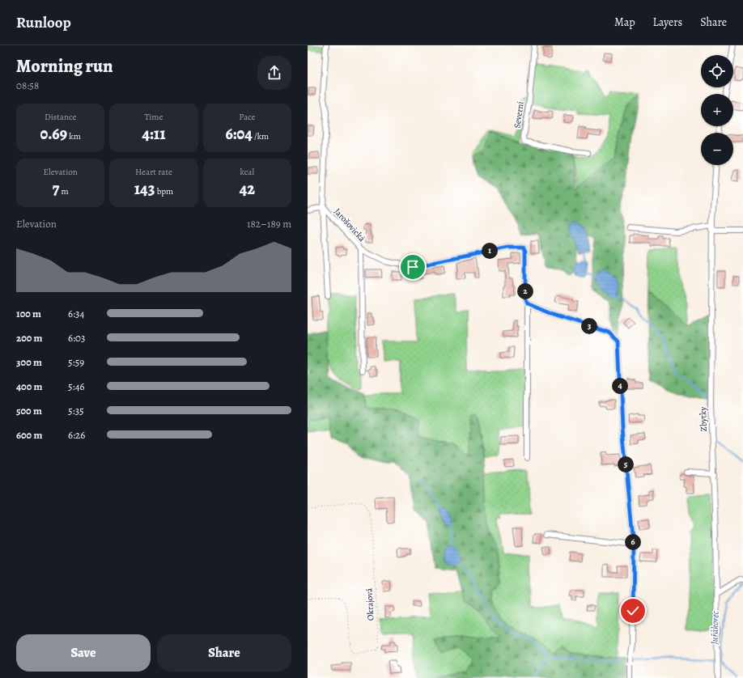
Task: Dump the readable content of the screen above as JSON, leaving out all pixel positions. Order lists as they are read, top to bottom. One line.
{"streets":{"street":["Severní","Jarošovická","Zbytky"],"path":["Okrajová"]},"water":["Juřákorec"],"page":{"header":"Runloop","nav":["Map","Layers","Share"],"heading":["Morning run","08:58"],"map_buttons":["+","−"],"stats":[["Distance","0.69 km"],["Time","4:11"],["Pace","6:04 /km"],["Elevation","7 m"],["Heart rate","143 bpm"],["kcal","42"]],"chart":["Elevation","182–189 m"],"pins":["1","2","3","4","5","6"],"list":[{"name":"100 m","note":"6:34"},{"name":"200 m","note":"6:03"},{"name":"300 m","note":"5:59"},{"name":"400 m","note":"5:46"},{"name":"500 m","note":"5:35"},{"name":"600 m","note":"6:26"}],"buttons":["Save","Share"]}}
